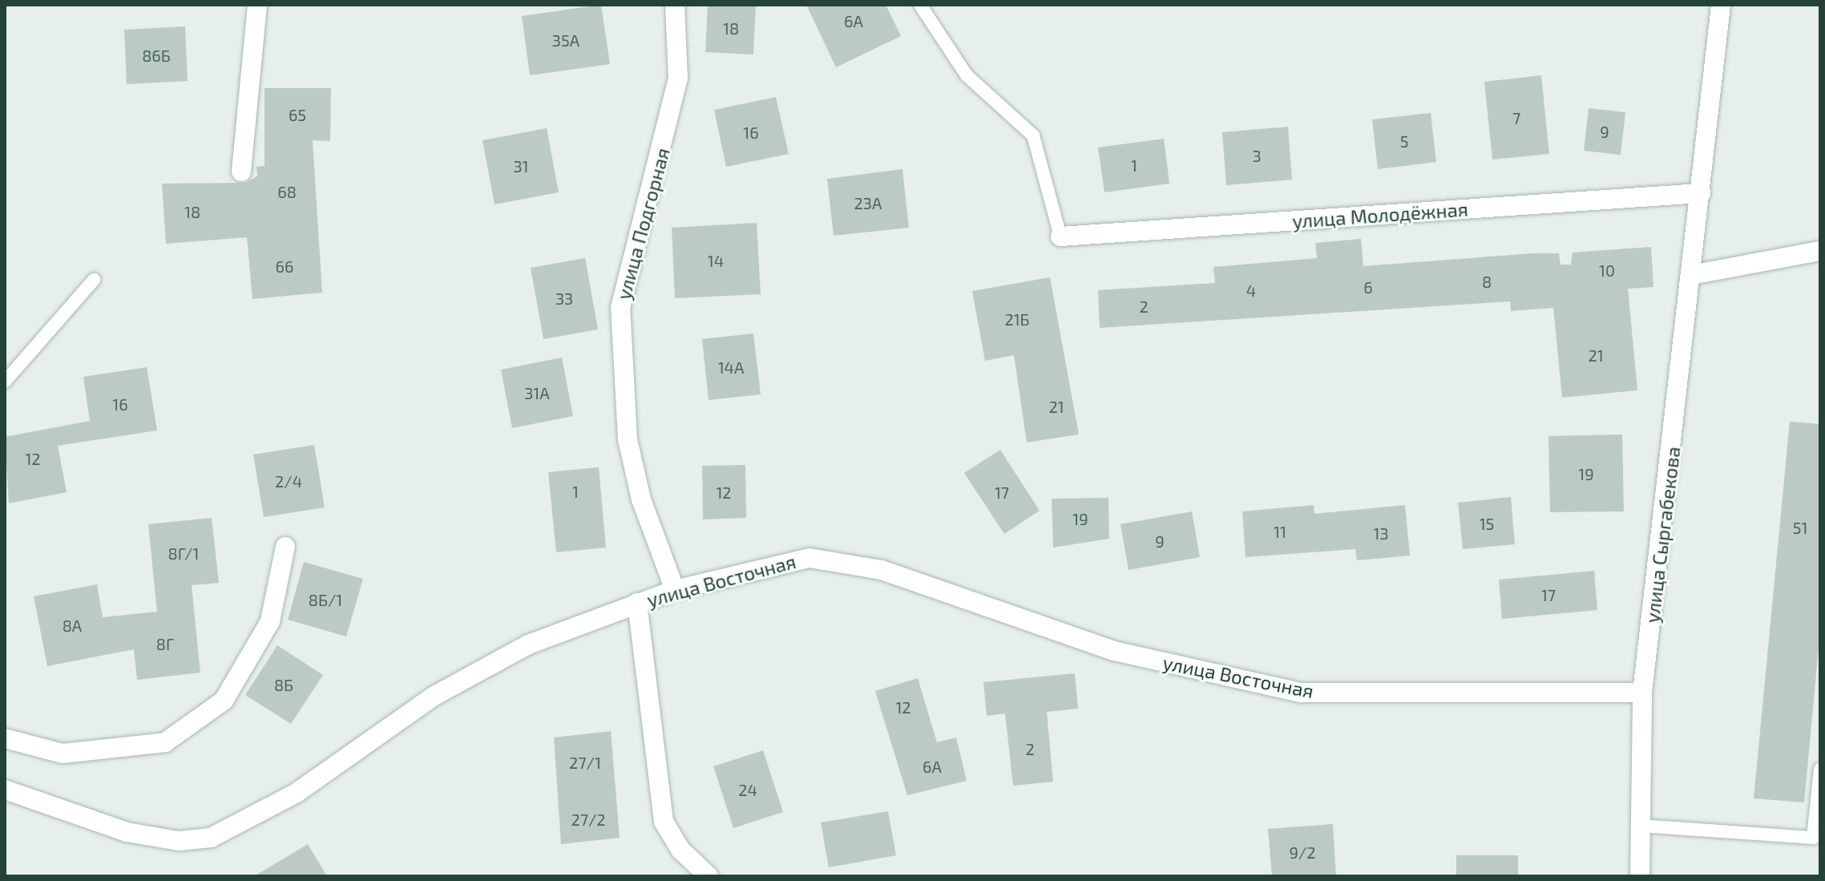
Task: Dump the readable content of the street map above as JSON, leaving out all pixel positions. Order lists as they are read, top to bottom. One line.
{"streets":{"street":["улица Молодёжная","улица Подгорная","улица Сыргабекова","улица Восточная"]},"crossings":[["улица Молодёжная","улица Сыргабекова"],["улица Подгорная","улица Восточная"],["улица Сыргабекова","улица Восточная"]],"house_numbers":["6А","18","35А","86Б","65","7","9","16","5","3","1","31","68","23А","18","14","66","10","8","6","4","33","2","21Б","21","14А","31А","16","21","12","19","2/4","1","12","17","19","15","51","11","13","9","8Г/1","17","8Б/1","8А","8Г","8Б","12","2","27/1","6А","24","27/2","9/2"]}
